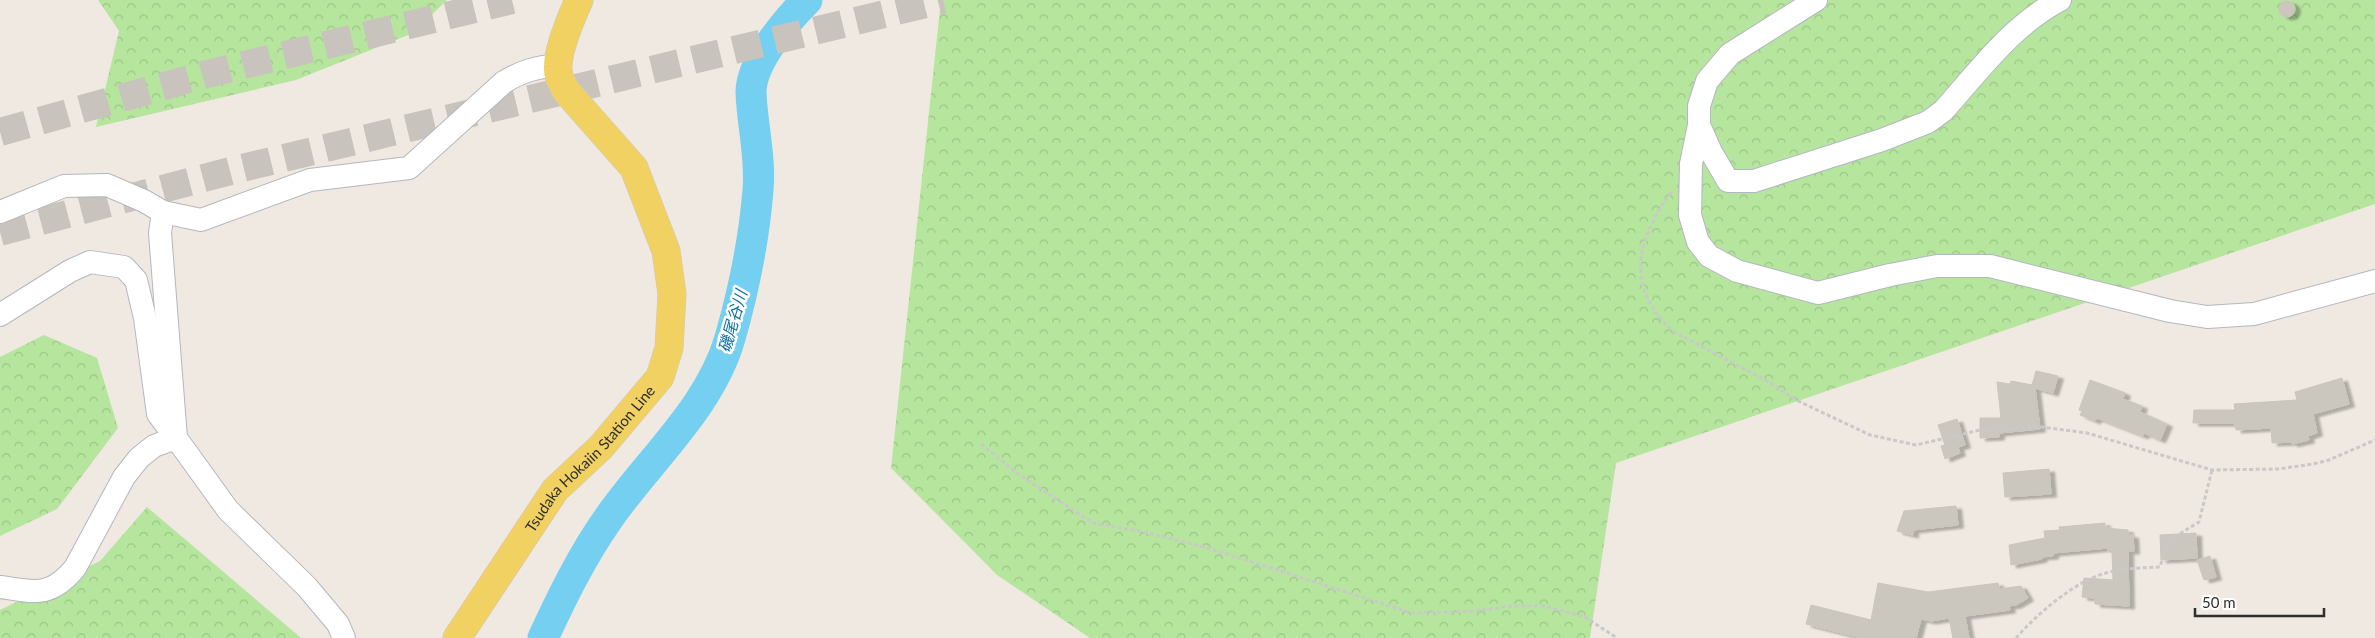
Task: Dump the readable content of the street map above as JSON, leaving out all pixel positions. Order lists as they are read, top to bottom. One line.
{"streets":{"main road":["Tsudaka Hokaiin Station Line"]},"water":["磯尾谷川"],"scale_bar":"50 m"}
